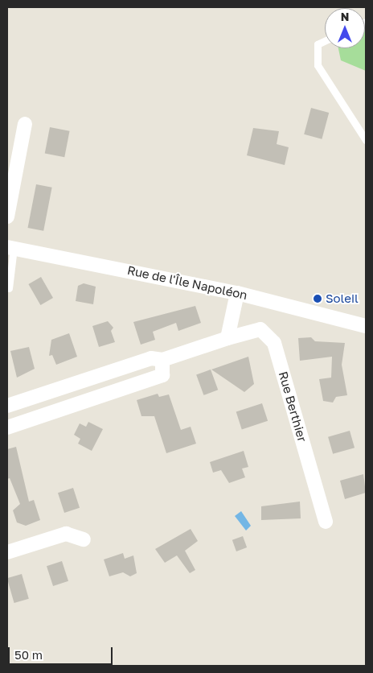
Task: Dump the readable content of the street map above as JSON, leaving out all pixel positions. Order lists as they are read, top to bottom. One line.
{"streets":{"street":["Rue de l'Île Napoléon","Rue Berthier"]},"places":["Soleil"],"scale_bar":"50 m","north":"top"}
